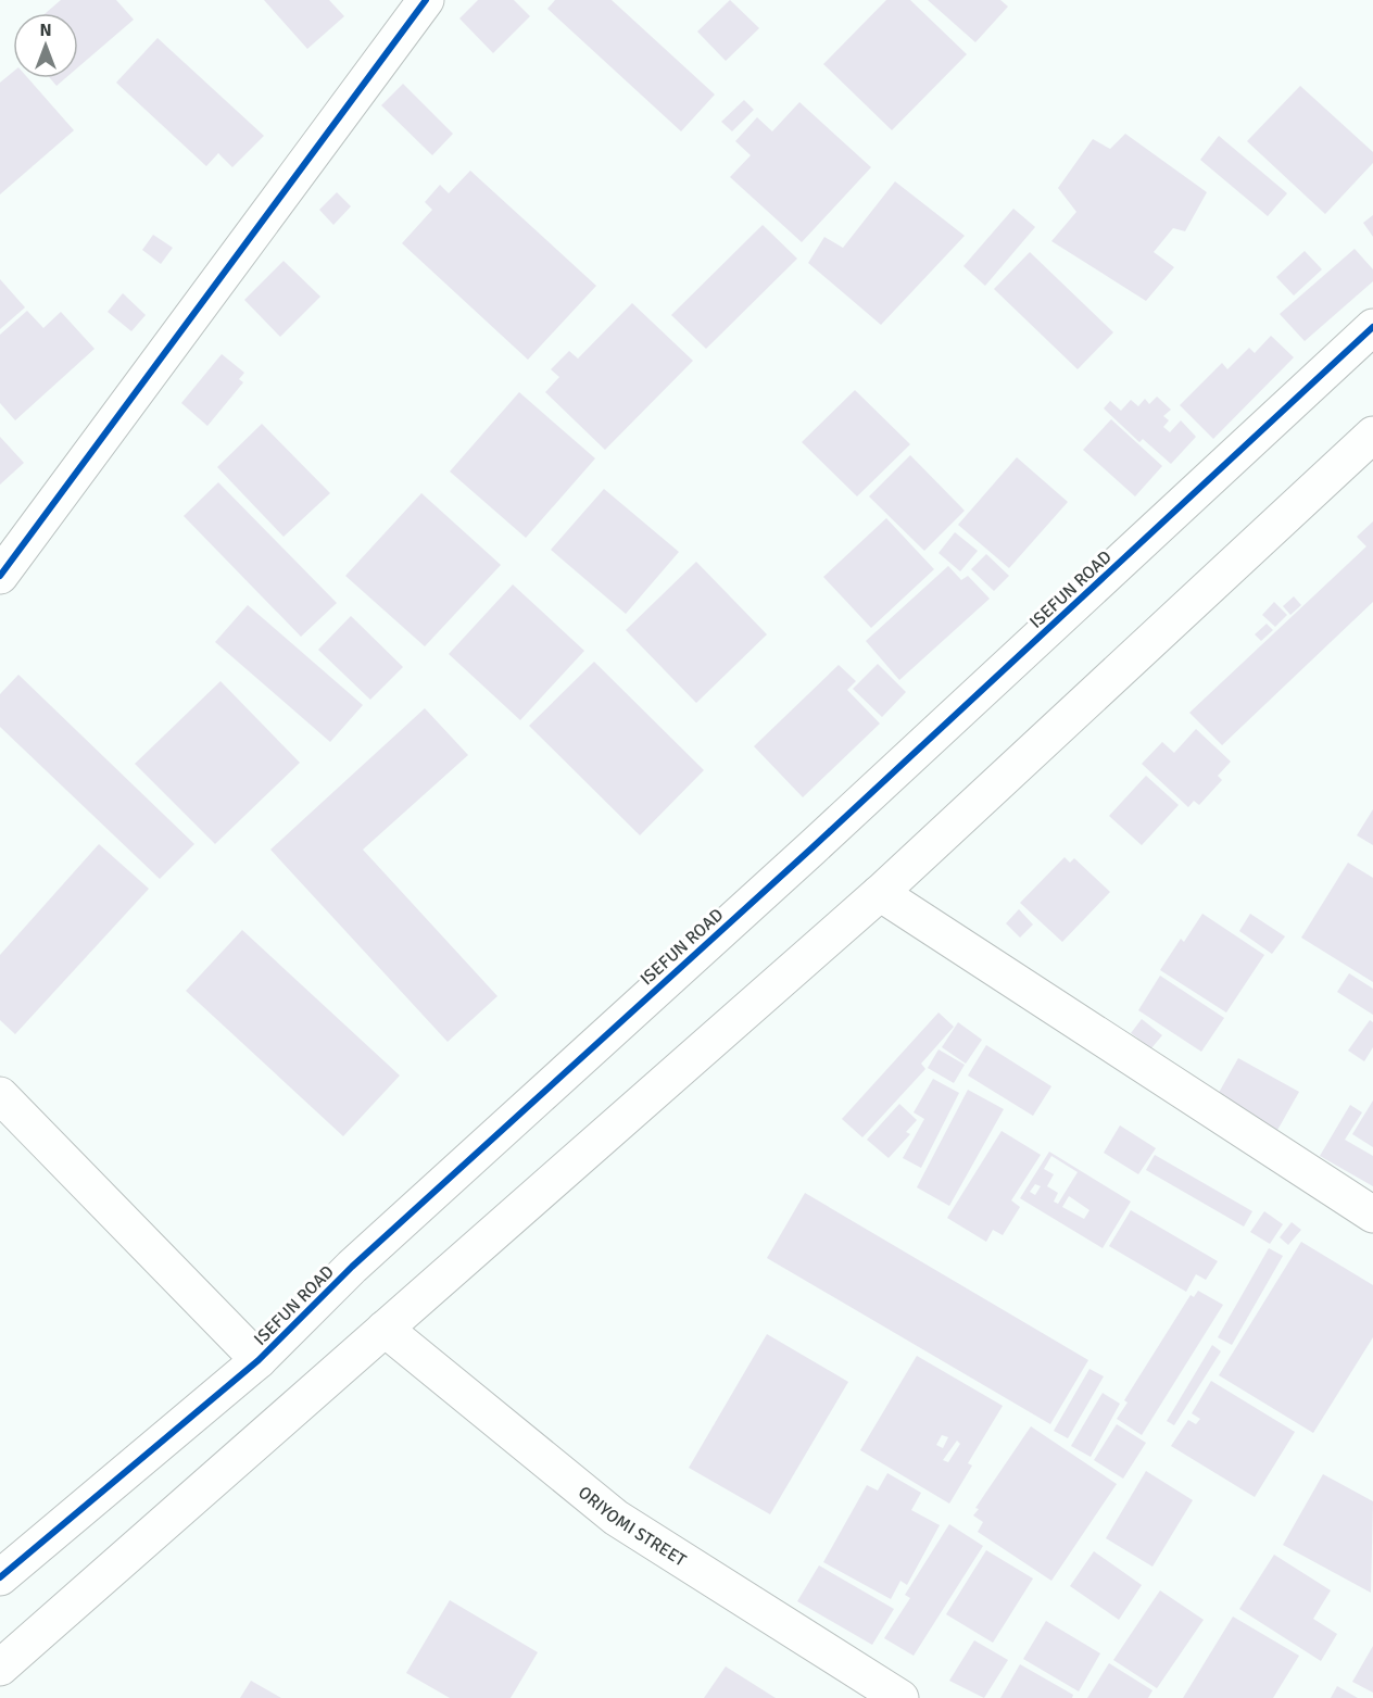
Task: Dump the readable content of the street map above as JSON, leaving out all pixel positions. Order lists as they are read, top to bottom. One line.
{"streets":{"street":["ISEFUN ROAD","ORIYOMI STREET"]},"north":"top"}
